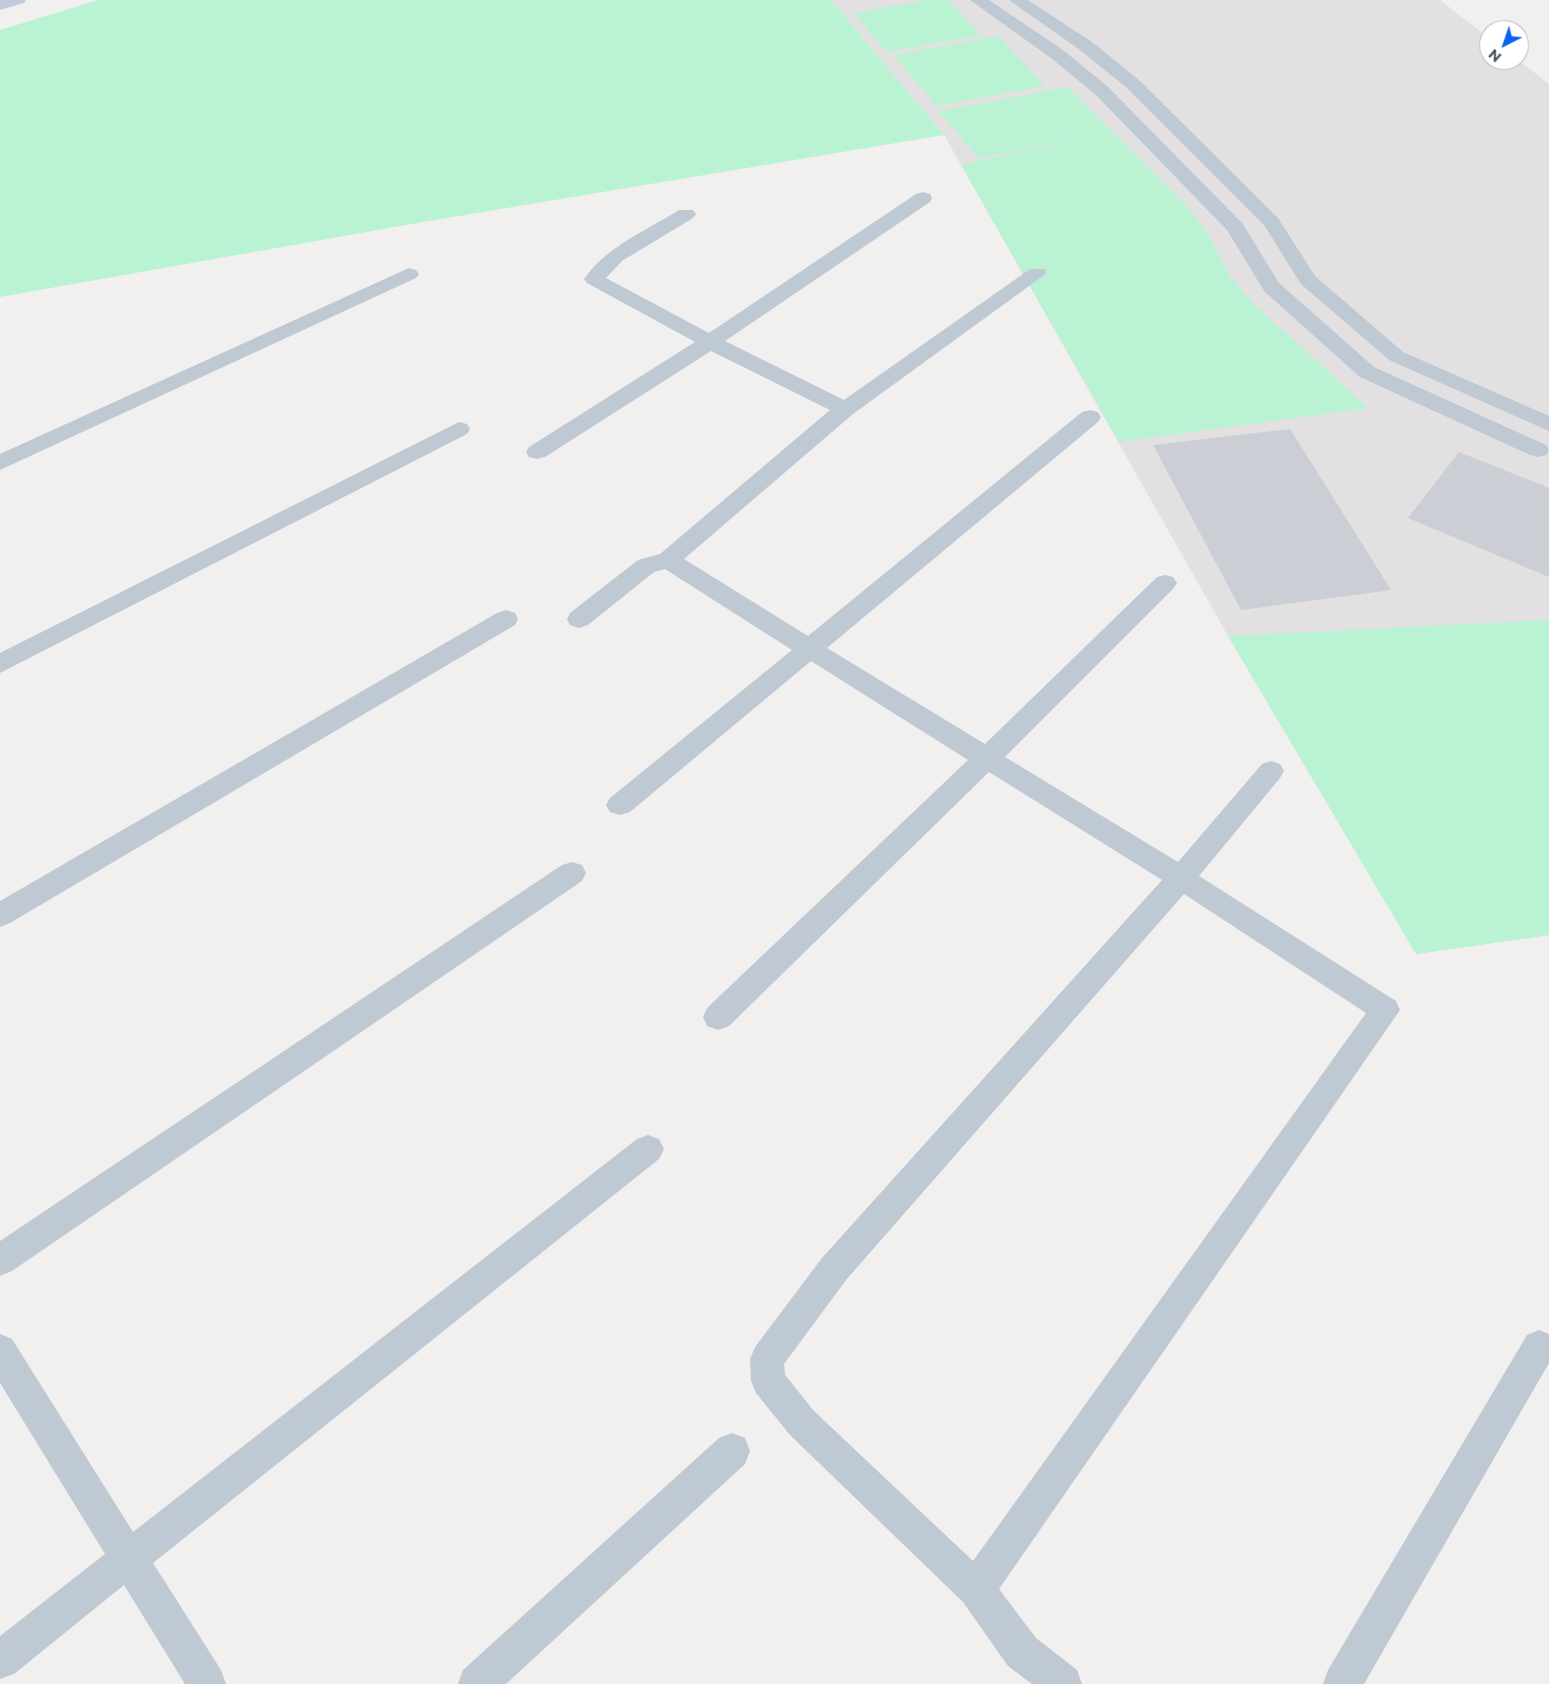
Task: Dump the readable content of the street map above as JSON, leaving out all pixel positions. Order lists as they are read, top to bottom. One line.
{"north":"bottom left"}
